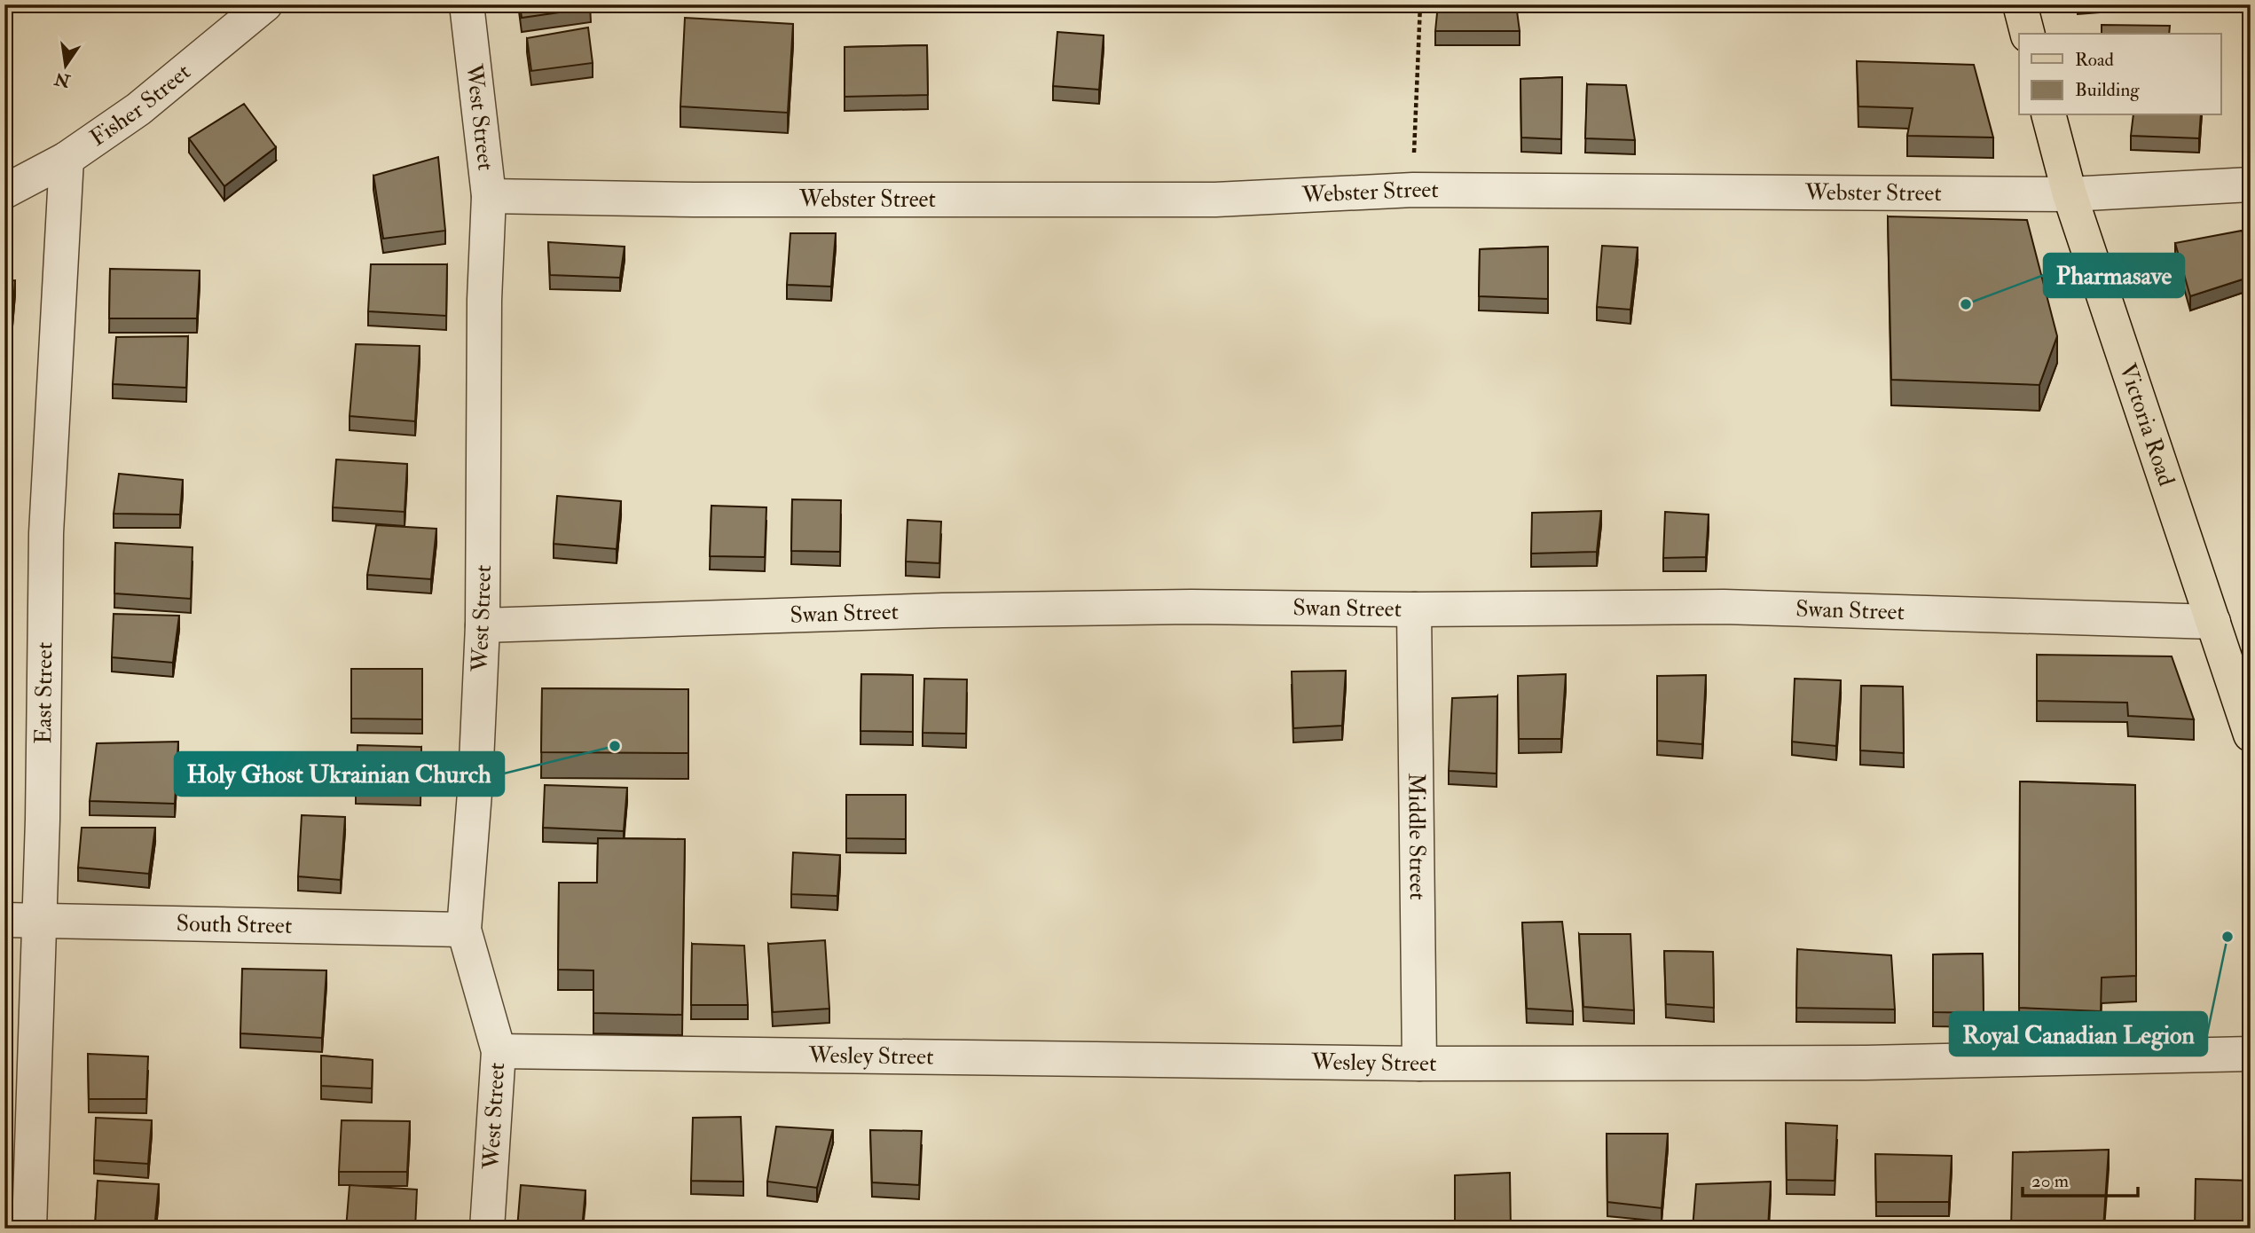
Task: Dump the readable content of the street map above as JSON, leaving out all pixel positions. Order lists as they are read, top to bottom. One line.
{"streets":{"main road":["Victoria Road"],"street":["Fisher Street","West Street","Webster Street","Swan Street","East Street","Middle Street","South Street","Wesley Street"]},"crossings":[["Fisher Street","East Street"],["West Street","Webster Street"],["West Street","Swan Street"],["West Street","South Street"],["West Street","Wesley Street"],["Webster Street","Victoria Road"],["Victoria Road","Swan Street"],["Swan Street","Middle Street"],["East Street","South Street"],["Middle Street","Wesley Street"]],"places":["Pharmasave","Holy Ghost Ukrainian Church","Royal Canadian Legion"],"legend":["Road","Building"],"scale_bar":"20 m","north":"bottom"}
